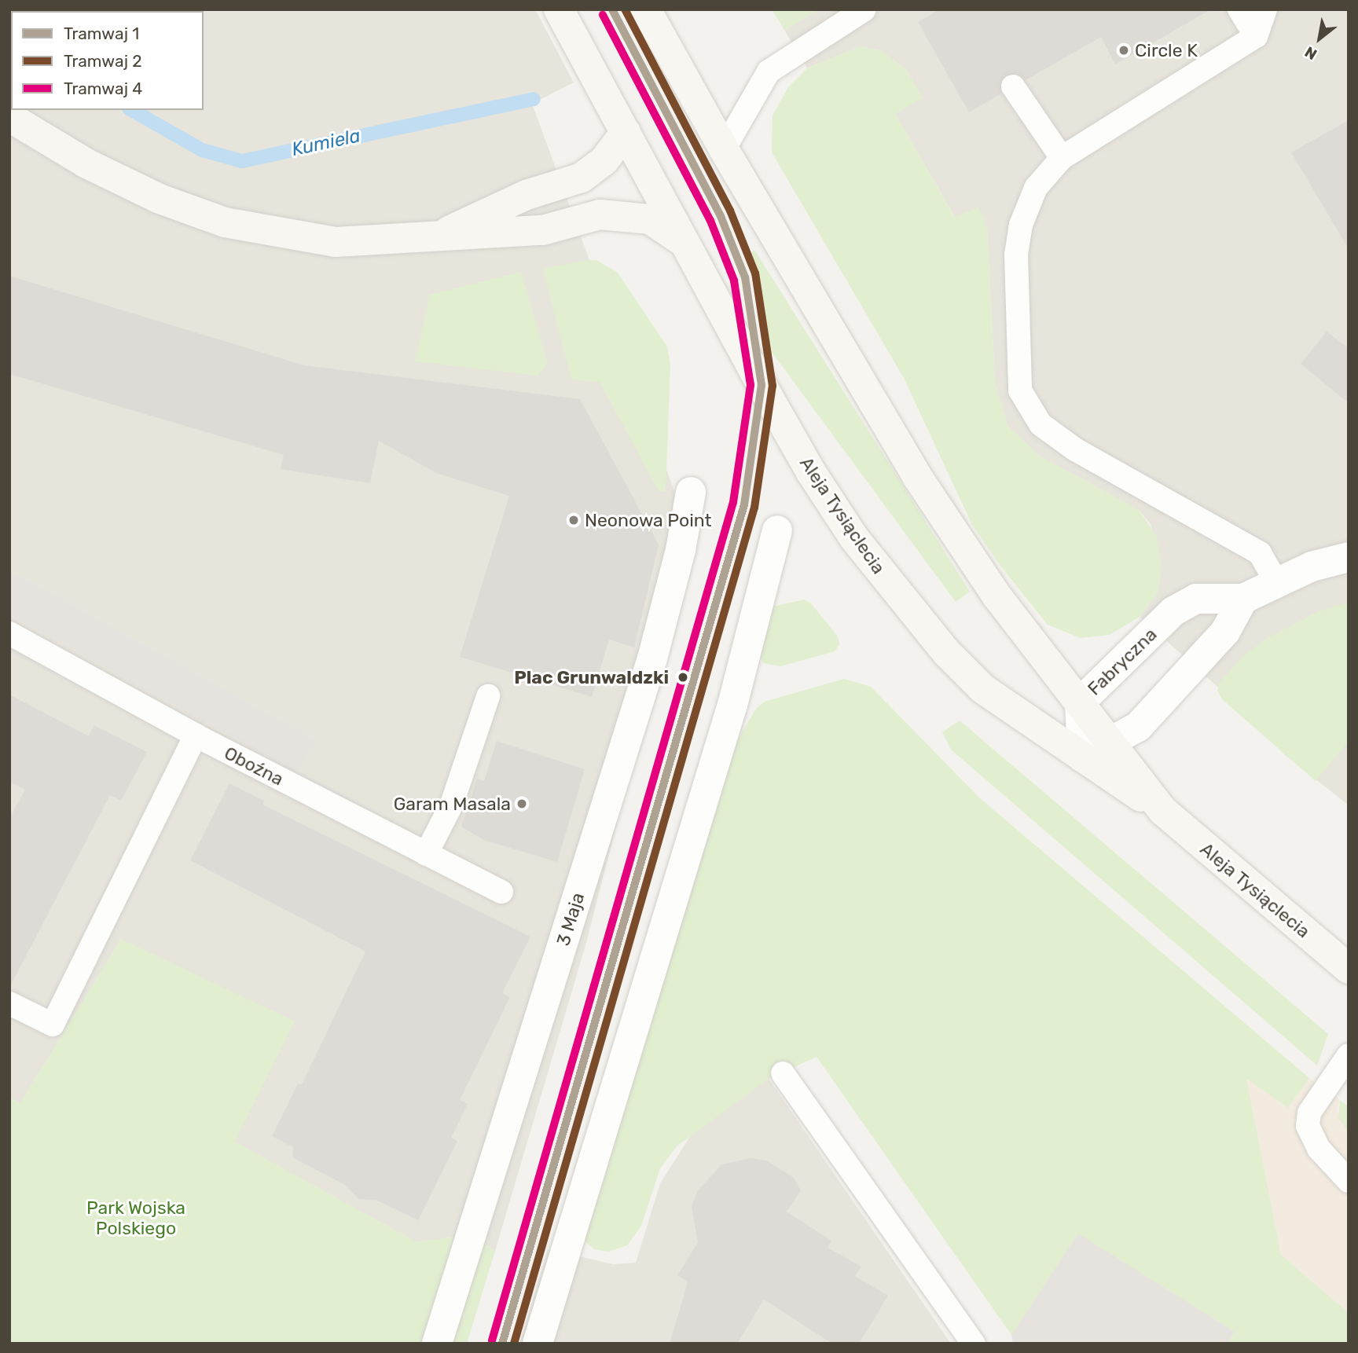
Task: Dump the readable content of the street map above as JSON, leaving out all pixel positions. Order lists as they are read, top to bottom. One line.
{"streets":{"main road":["Aleja Tysiąclecia"],"street":["Fabryczna","3 Maja"],"lane":["Oboźna"]},"crossings":[["Aleja Tysiąclecia","Fabryczna"]],"water":["Kumiela"],"parks":["Park Wojska Polskiego"],"places":["Circle K","Neonowa Point","Plac Grunwaldzki","Garam Masala"],"lines":["tram line 1","tram line 2","tram line 4"],"legend":["Tramwaj 1","Tramwaj 2","Tramwaj 4"],"north":"bottom left"}
